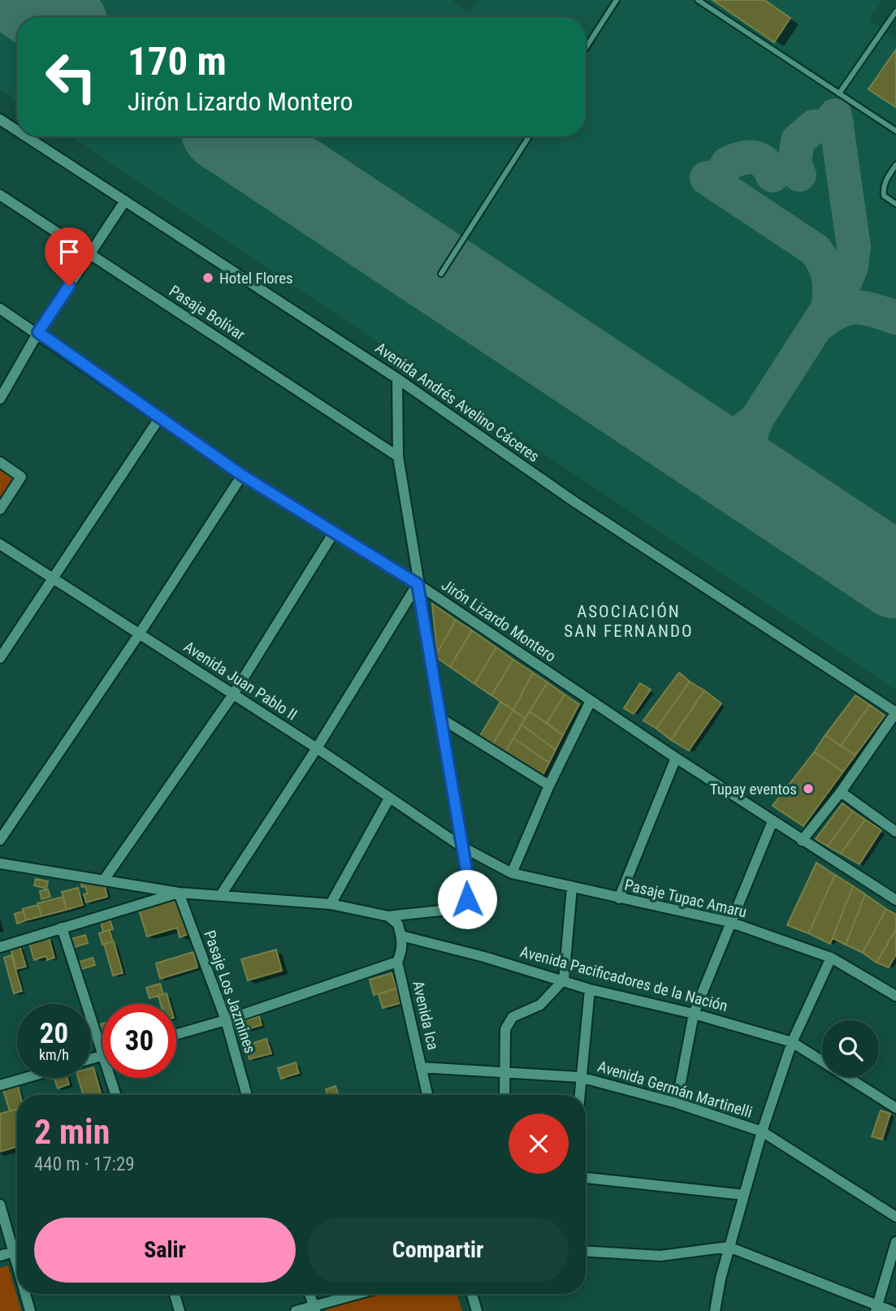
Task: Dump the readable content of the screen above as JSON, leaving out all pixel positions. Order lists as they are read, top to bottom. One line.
{"streets":{"street":["Pasaje Bolívar","Avenida Andrés Avelino Cáceres","Jirón Lizardo Montero","Avenida Juan Pablo II","Pasaje Tupac Amaru","Avenida Pacificadores de la Nación","Pasaje Los Jazmines","Avenida Ica","Avenida Germán Martinelli"]},"crossings":[["Avenida Juan Pablo II","Pasaje Tupac Amaru"],["Avenida Pacificadores de la Nación","Avenida Ica"],["Avenida Ica","Avenida Germán Martinelli"]],"districts":["ASOCIACIÓN SAN FERNANDO"],"places":["Hotel Flores","Tupay eventos"],"page":{"turn":["170 m","Jirón Lizardo Montero"],"speed":"20 km/h","limit":"30","heading":["2 min","440 m · 17:29"],"buttons":["Salir","Compartir"]}}
